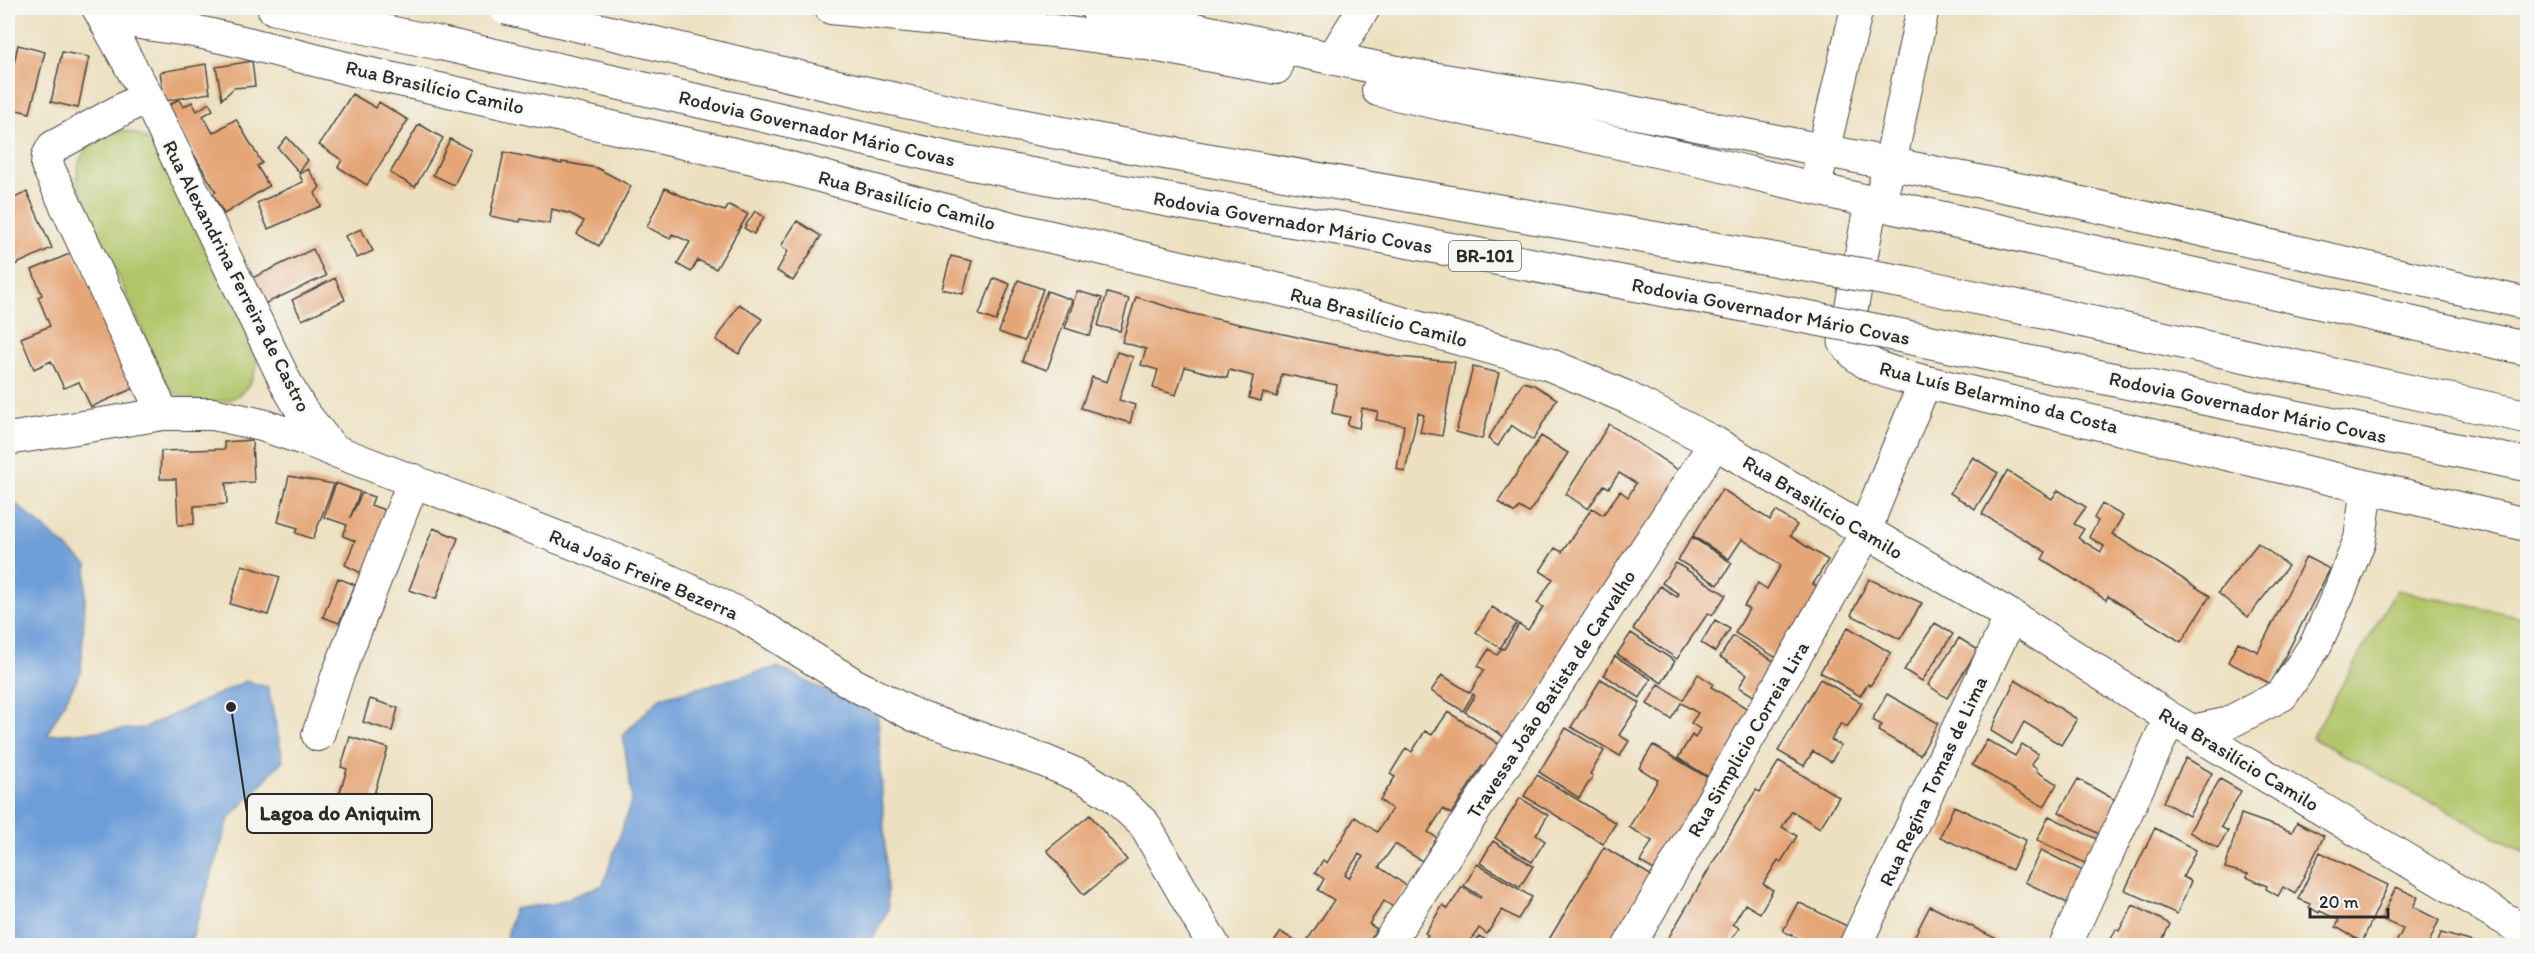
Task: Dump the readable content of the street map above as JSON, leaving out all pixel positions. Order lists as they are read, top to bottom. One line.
{"streets":{"main road":["Rodovia Governador Mário Covas","BR-101","Rua Luís Belarmino da Costa"],"street":["Rua Brasilício Camilo","Rua Alexandrina Ferreira de Castro","Rua João Freire Bezerra","Travessa João Batista de Carvalho","Rua Simplicio Correia Lira","Rua Regina Tomas de Lima"]},"crossings":[["Rua Brasilício Camilo","Rua Alexandrina Ferreira de Castro"],["Rua Brasilício Camilo","Travessa João Batista de Carvalho"],["Rua Brasilício Camilo","Rua Simplicio Correia Lira"],["Rua Brasilício Camilo","Rua Regina Tomas de Lima"],["Rua Alexandrina Ferreira de Castro","Rua João Freire Bezerra"],["Rua Luís Belarmino da Costa","Rua Simplicio Correia Lira"]],"places":["Lagoa do Aniquim"],"scale_bar":"20 m"}
